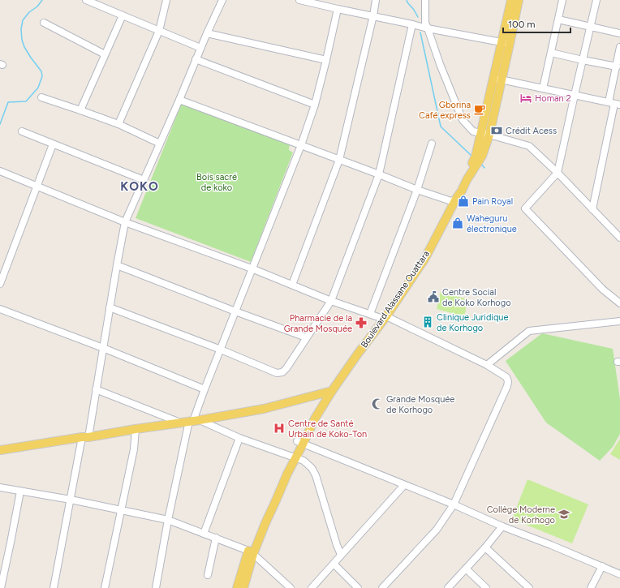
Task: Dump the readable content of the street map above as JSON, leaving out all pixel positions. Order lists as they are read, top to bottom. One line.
{"streets":{"main road":["Boulevard Alassane Ouattara"]},"districts":["KOKO"],"parks":["Bois sacré de koko"],"places":{"hotel":["Homan 2"],"cafe":["Gborina Café express"],"bank":["Crédit Acess"],"shop":["Pain Royal","Waheguru électronique"],"public building":["Centre Social de Koko Korhogo"],"building":["Clinique Juridique de Korhogo"],"pharmacy":["Pharmacie de la Grande Mosquée"],"mosque":["Grande Mosquée de Korhogo"],"hospital":["Centre de Santé Urbain de Koko-Ton"],"school or university":["Collège Moderne de Korhogo"]},"scale_bar":"100 m"}
